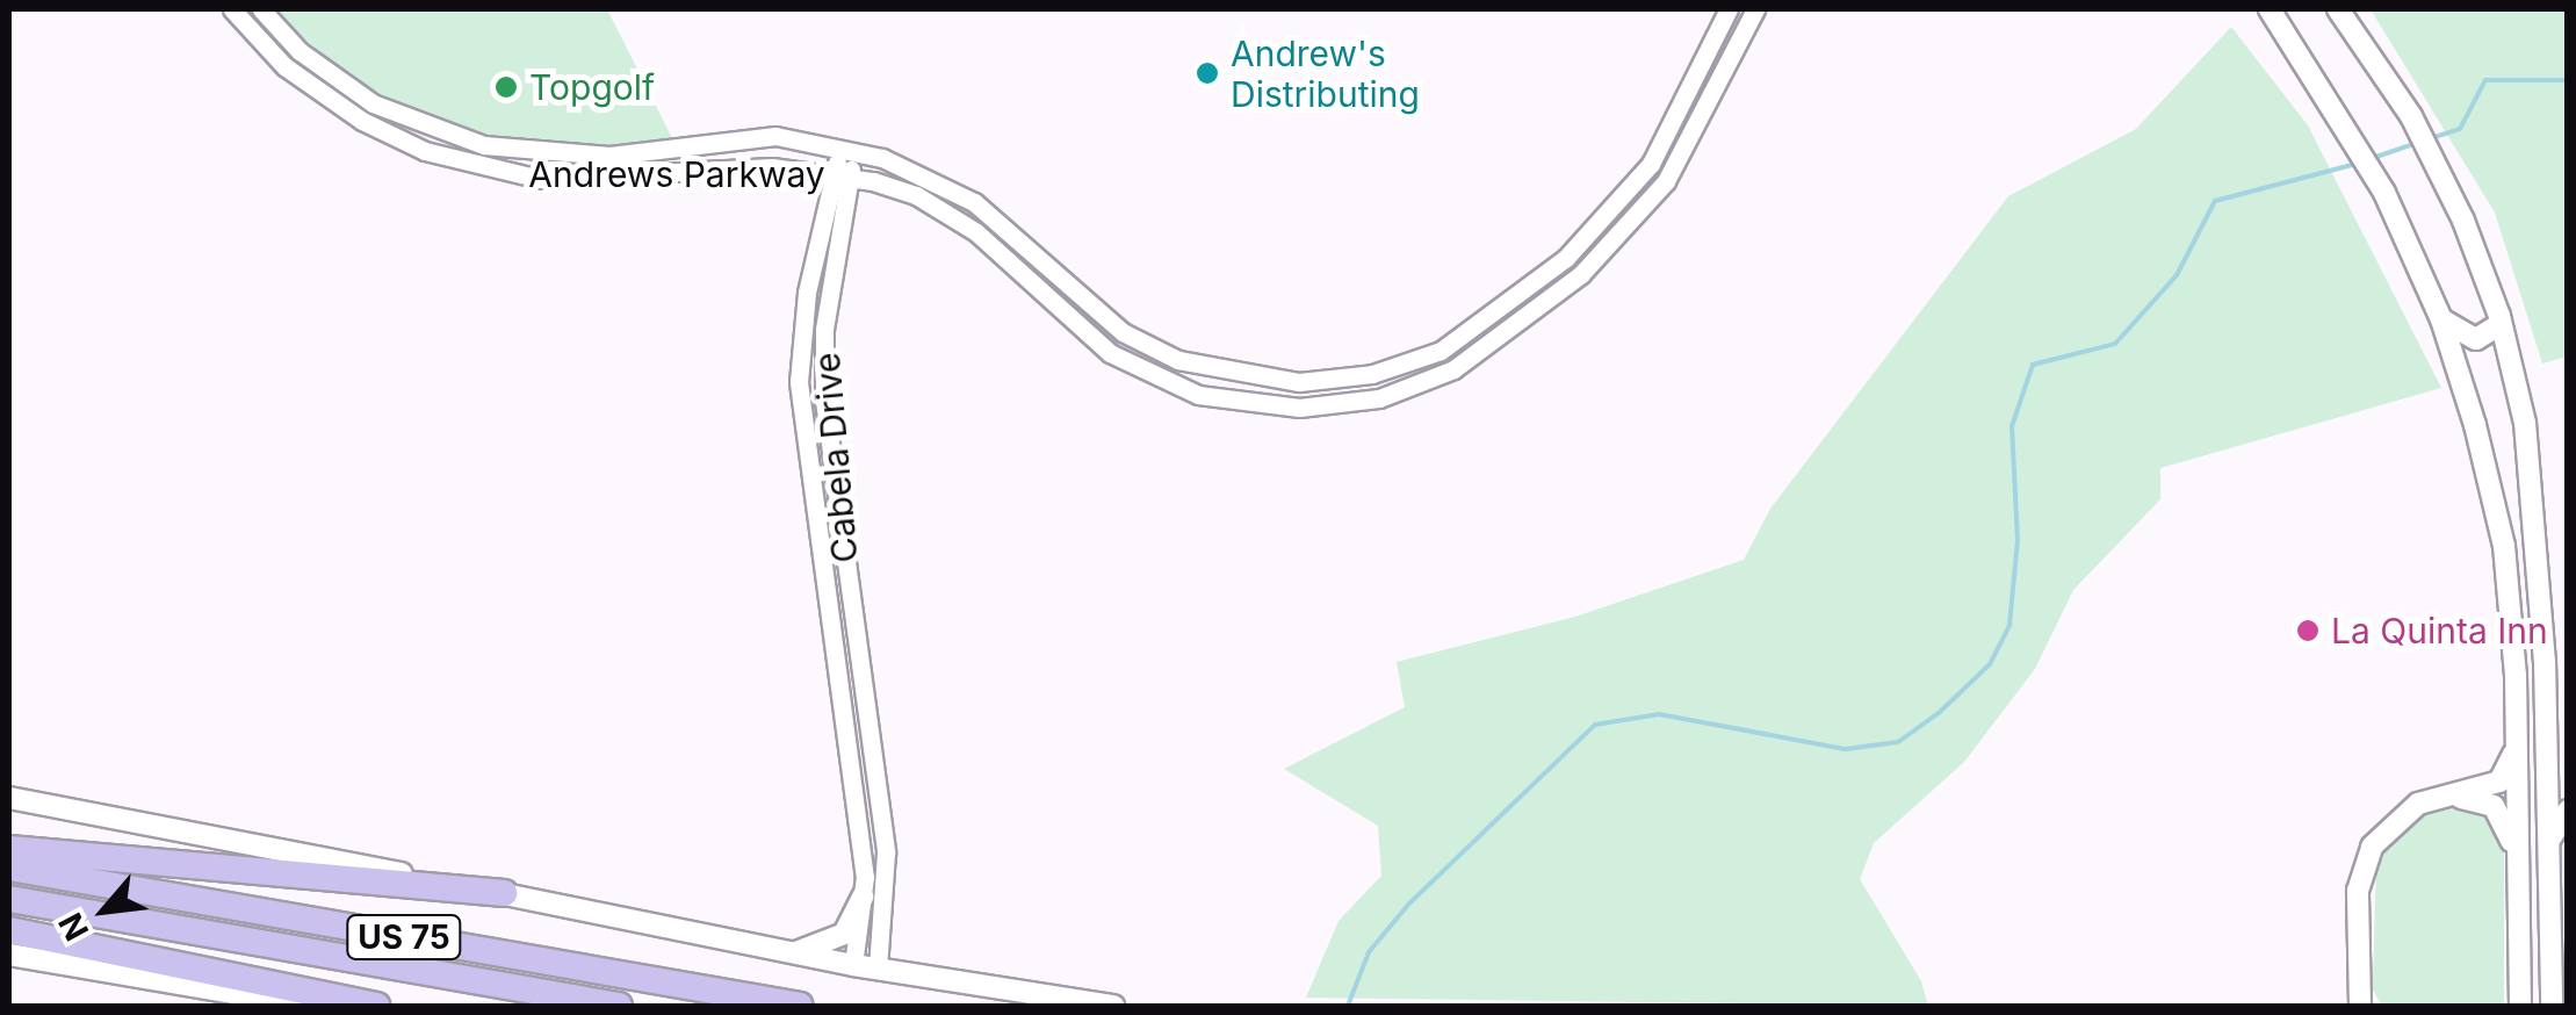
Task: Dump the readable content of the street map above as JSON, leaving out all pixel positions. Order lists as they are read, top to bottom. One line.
{"streets":{"highway":["US 75"],"street":["Andrews Parkway","Cabela Drive"]},"crossings":[["Andrews Parkway","Cabela Drive"]],"places":["Andrew's Distributing","Topgolf","La Quinta Inn"],"north":"bottom left"}
